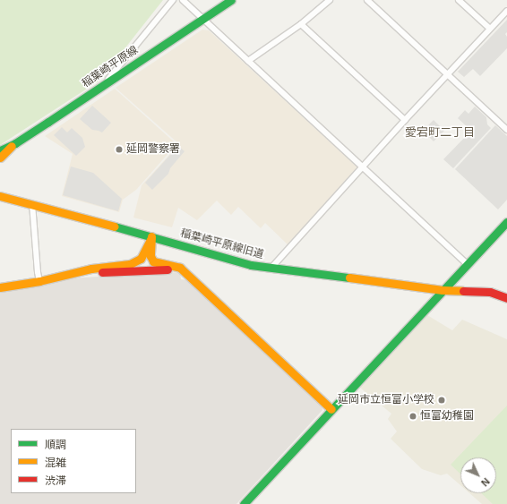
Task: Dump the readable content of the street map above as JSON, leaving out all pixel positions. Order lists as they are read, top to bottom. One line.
{"streets":{"street":["稲葉崎平原線","稲葉崎平原線旧道"]},"districts":["愛宕町二丁目"],"places":["延岡警察署","延岡市立恒富小学校","恒富幼稚園"],"legend":["順調","混雑","渋滞"],"north":"bottom right"}
